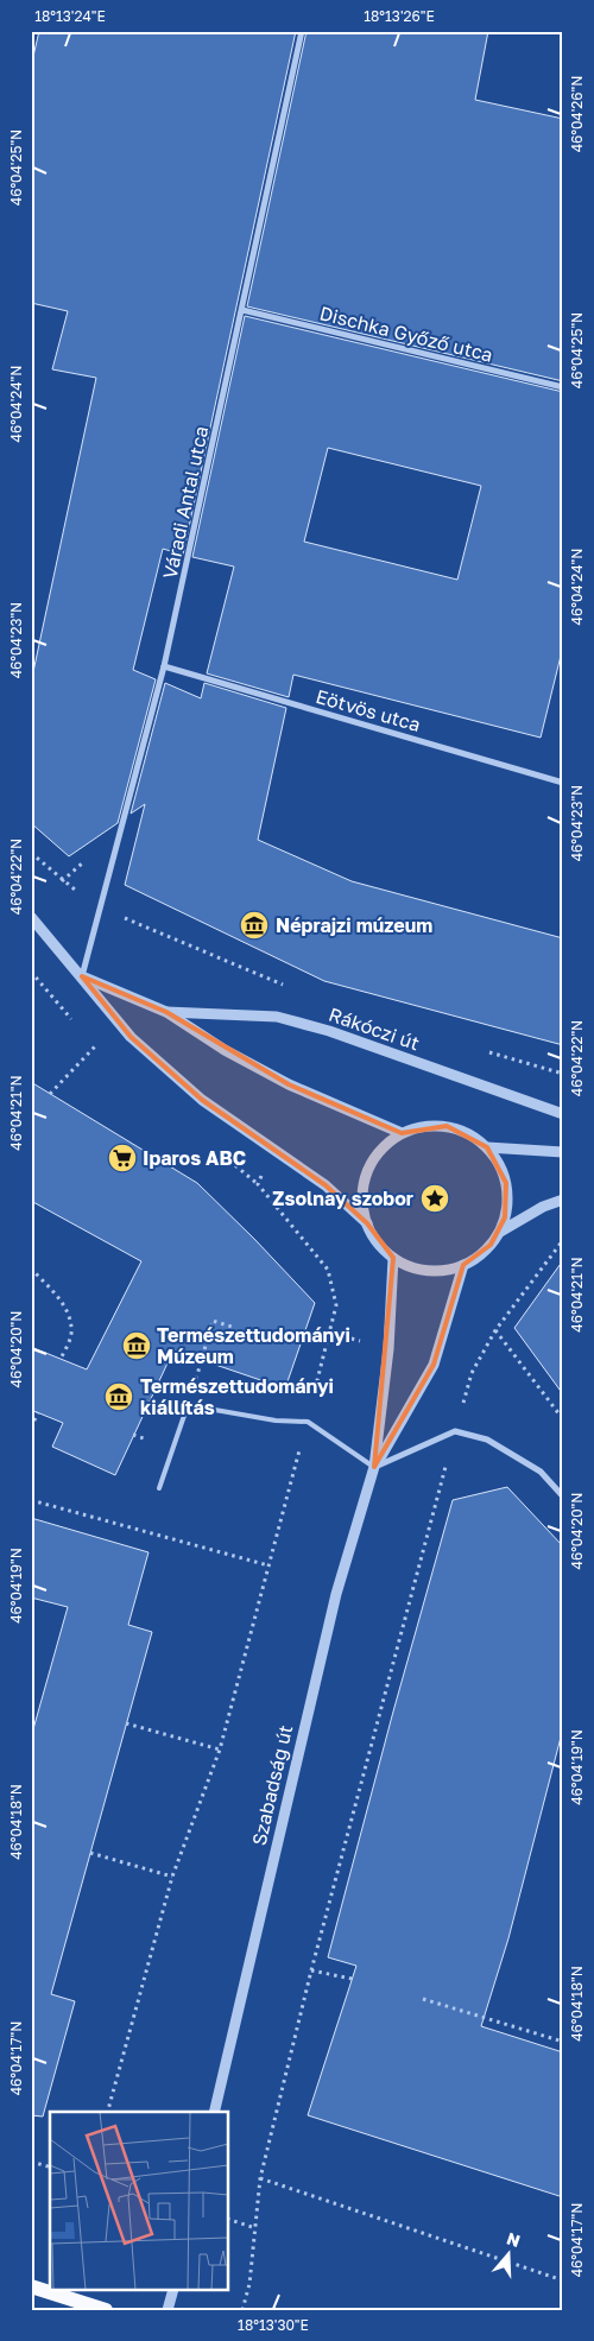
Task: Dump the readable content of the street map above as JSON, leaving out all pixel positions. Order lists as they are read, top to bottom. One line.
{"streets":{"street":["Dischka Győző utca","Váradi Antal utca","Eötvös utca","Rákóczi út","Szabadság út"]},"crossings":[["Dischka Győző utca","Váradi Antal utca"],["Váradi Antal utca","Eötvös utca"],["Váradi Antal utca","Rákóczi út"],["Rákóczi út","Szabadság út"]],"places":{"museum":["Néprajzi múzeum","Természettudományi Múzeum","Természettudományi kiállítás"],"supermarket":["Iparos ABC"],"place":["Zsolnay szobor"]},"north":"top","coordinates":["18°13'24\"E","18°13'26\"E","46°04'26\"N","46°04'25\"N","46°04'24\"N","46°04'23\"N","46°04'22\"N","46°04'21\"N","46°04'20\"N","46°04'19\"N","46°04'18\"N","46°04'17\"N","18°13'30\"E"]}
